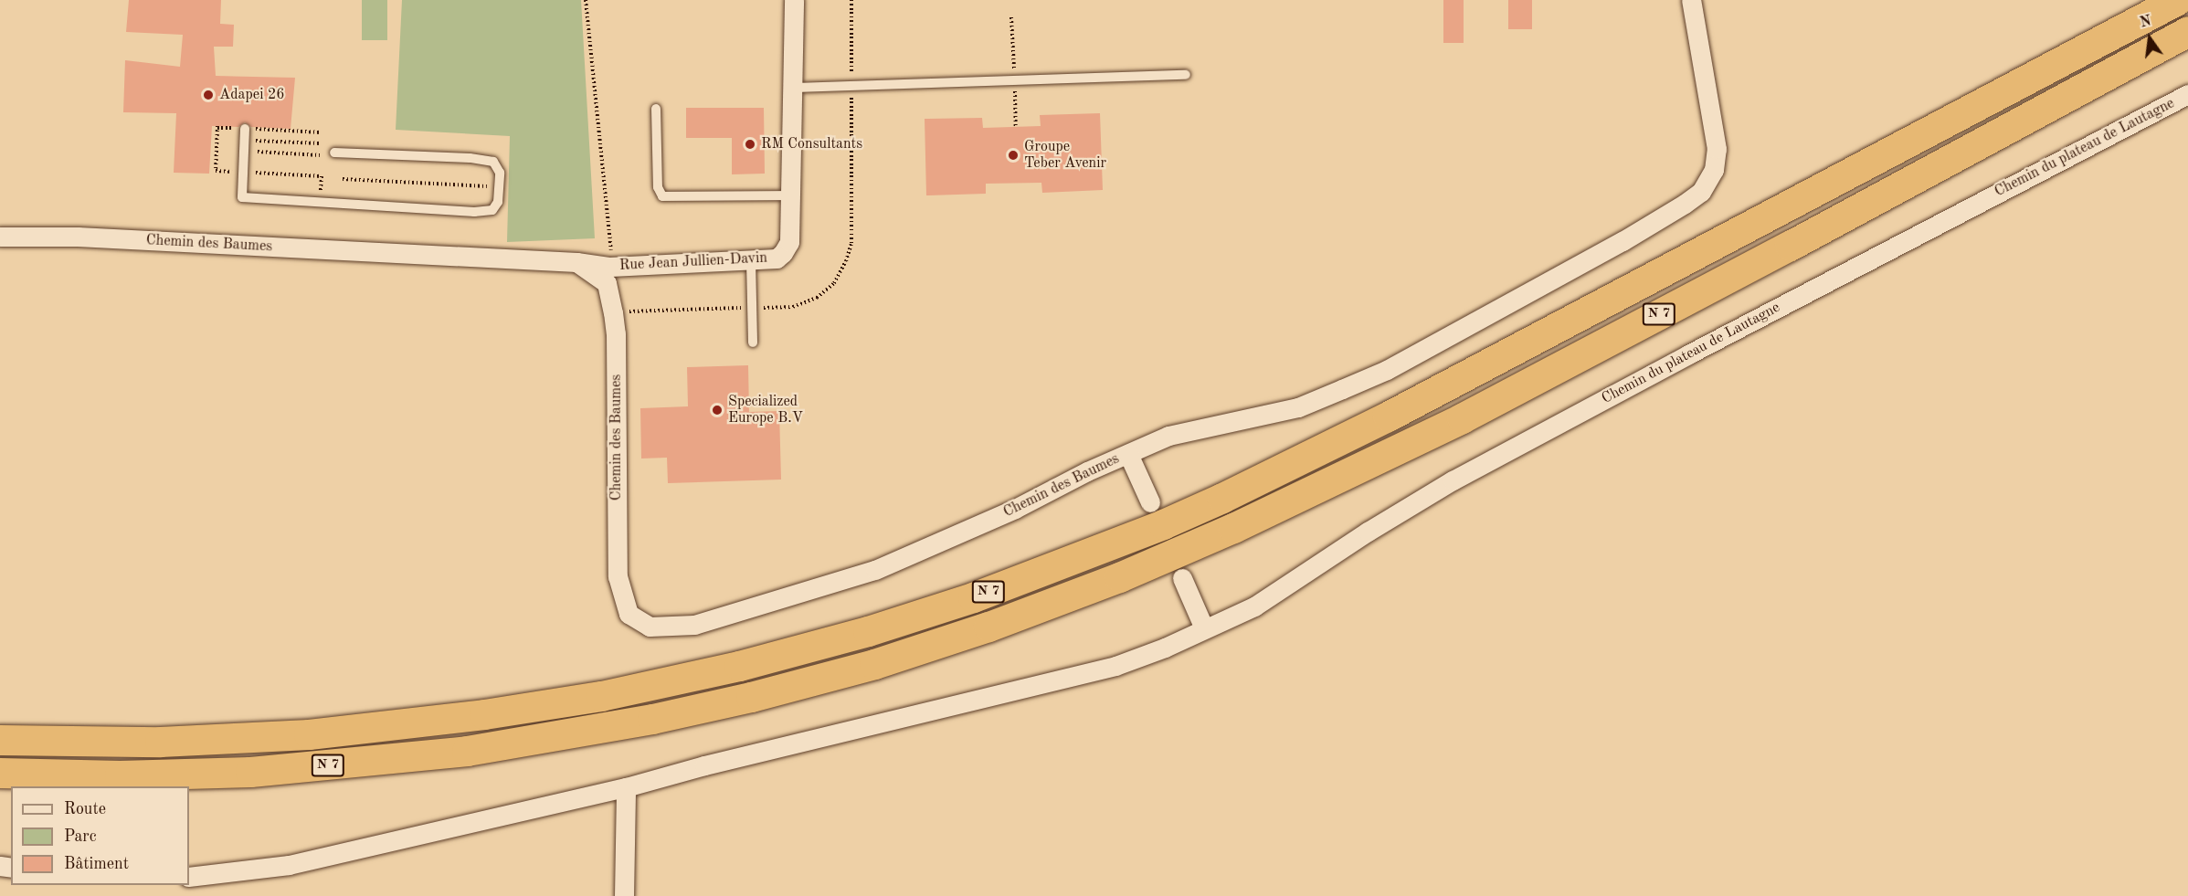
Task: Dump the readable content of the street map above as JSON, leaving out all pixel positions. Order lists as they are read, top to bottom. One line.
{"streets":{"highway":["N 7"],"street":["Chemin du plateau de Lautagne","Chemin des Baumes","Rue Jean Jullien-Davin"]},"crossings":[["Chemin des Baumes","Rue Jean Jullien-Davin"]],"places":["Adapei 26","RM Consultants","Groupe Teber Avenir","Specialized Europe B.V"],"legend":["Route","Parc","Bâtiment"],"north":"top"}
